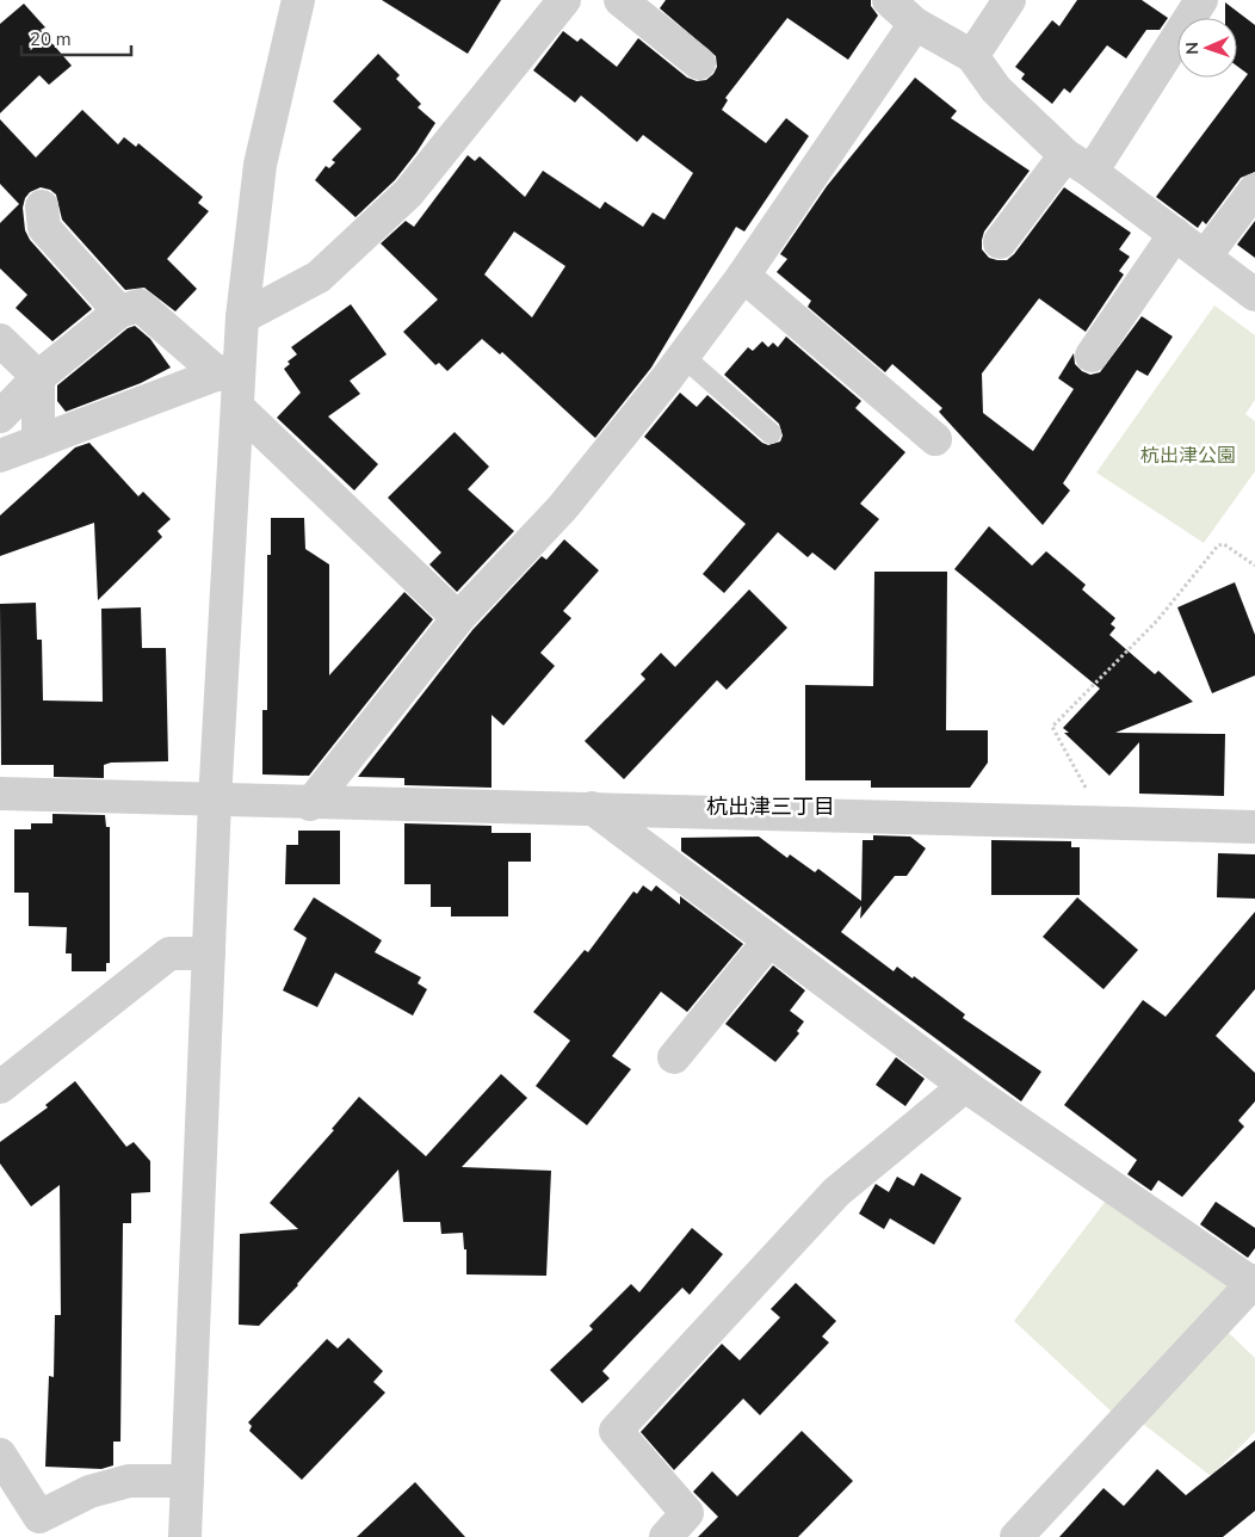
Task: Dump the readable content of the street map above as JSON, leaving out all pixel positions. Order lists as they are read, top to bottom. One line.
{"districts":["杭出津三丁目"],"parks":["杭出津公園"],"scale_bar":"20 m","north":"left"}
